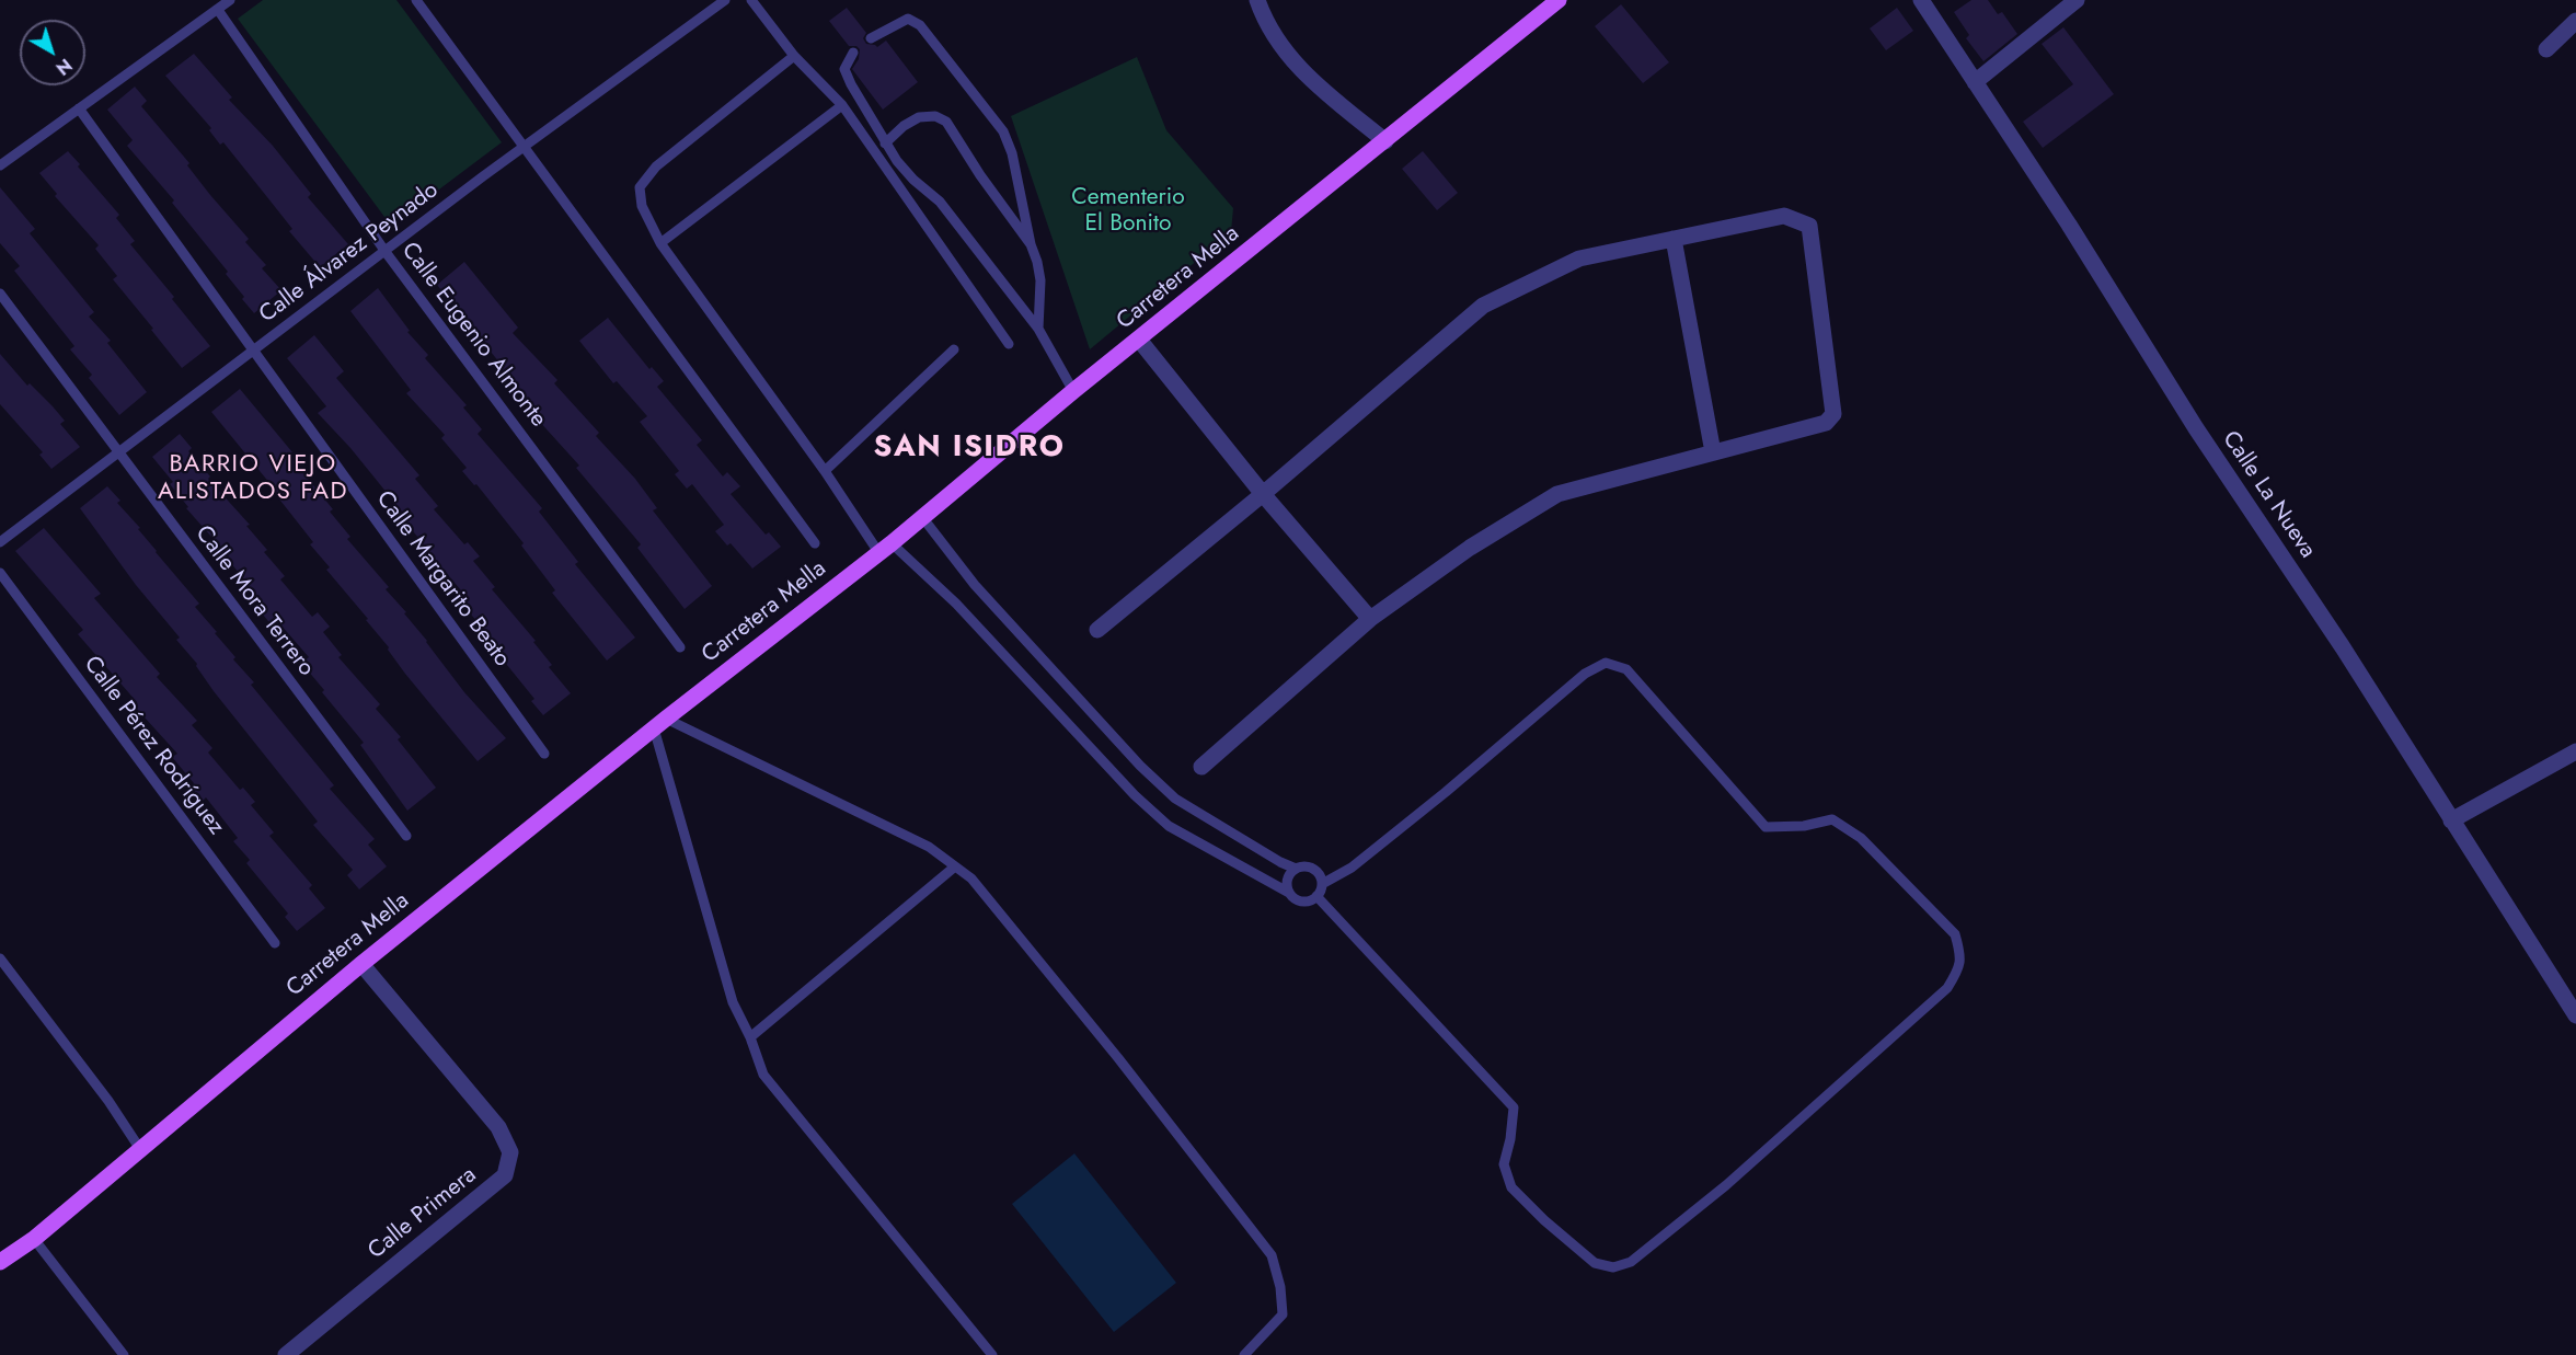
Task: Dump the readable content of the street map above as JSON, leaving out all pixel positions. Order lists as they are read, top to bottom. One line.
{"streets":{"main road":["Carretera Mella"],"street":["Calle La Nueva","Calle Primera"],"lane":["Calle Álvarez Peynado","Calle Eugenio Almonte","Calle Margarito Beato","Calle Mora Terrero","Calle Pérez Rodríguez"]},"crossings":[["Calle Álvarez Peynado","Calle Eugenio Almonte"],["Calle Álvarez Peynado","Calle Margarito Beato"],["Calle Álvarez Peynado","Calle Mora Terrero"],["Carretera Mella","Calle Primera"]],"districts":["SAN ISIDRO","BARRIO VIEJO ALISTADOS FAD"],"parks":["Cementerio El Bonito"],"north":"bottom right"}
